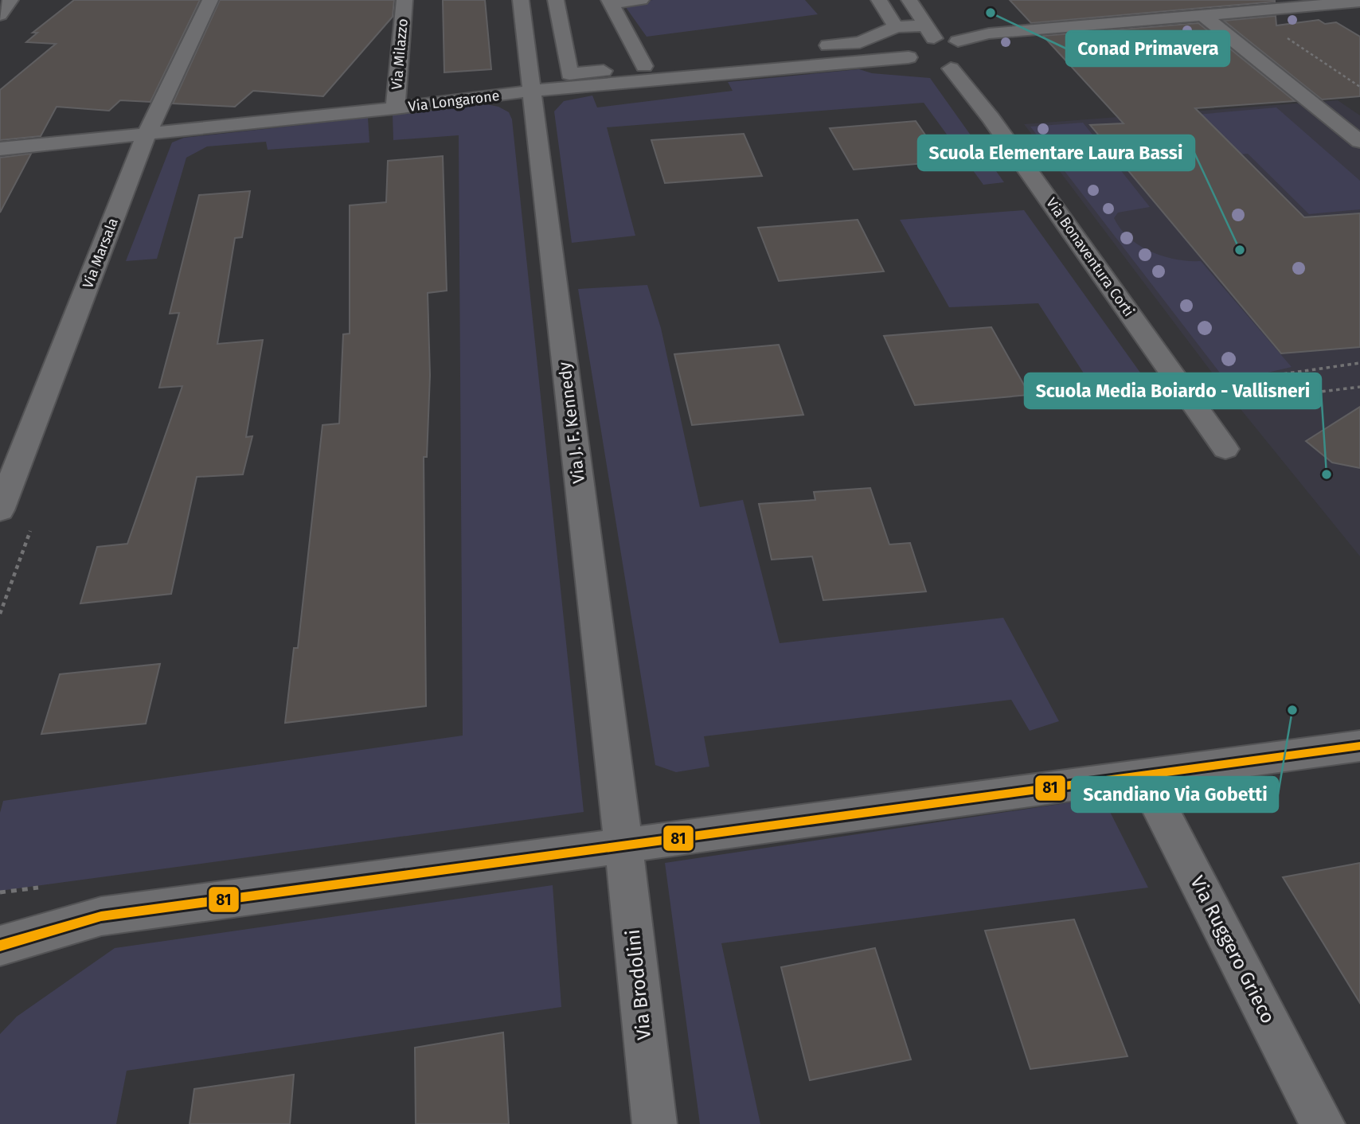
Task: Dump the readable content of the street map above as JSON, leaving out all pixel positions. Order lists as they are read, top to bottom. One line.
{"streets":{"street":["Via Milazzo","Via Longarone","Via Marsala","Via Bonaventura Corti","Via J. F. Kennedy","Via Ruggero Grieco","Via Brodolini"]},"crossings":[["Via Milazzo","Via Longarone"],["Via Longarone","Via Marsala"],["Via Longarone","Via Bonaventura Corti"],["Via Longarone","Via J. F. Kennedy"],["Via J. F. Kennedy","Via Brodolini"]],"places":["Conad Primavera","Scuola Elementare Laura Bassi","Scuola Media Boiardo - Vallisneri","Scandiano Via Gobetti"],"lines":["transit line 81"]}
